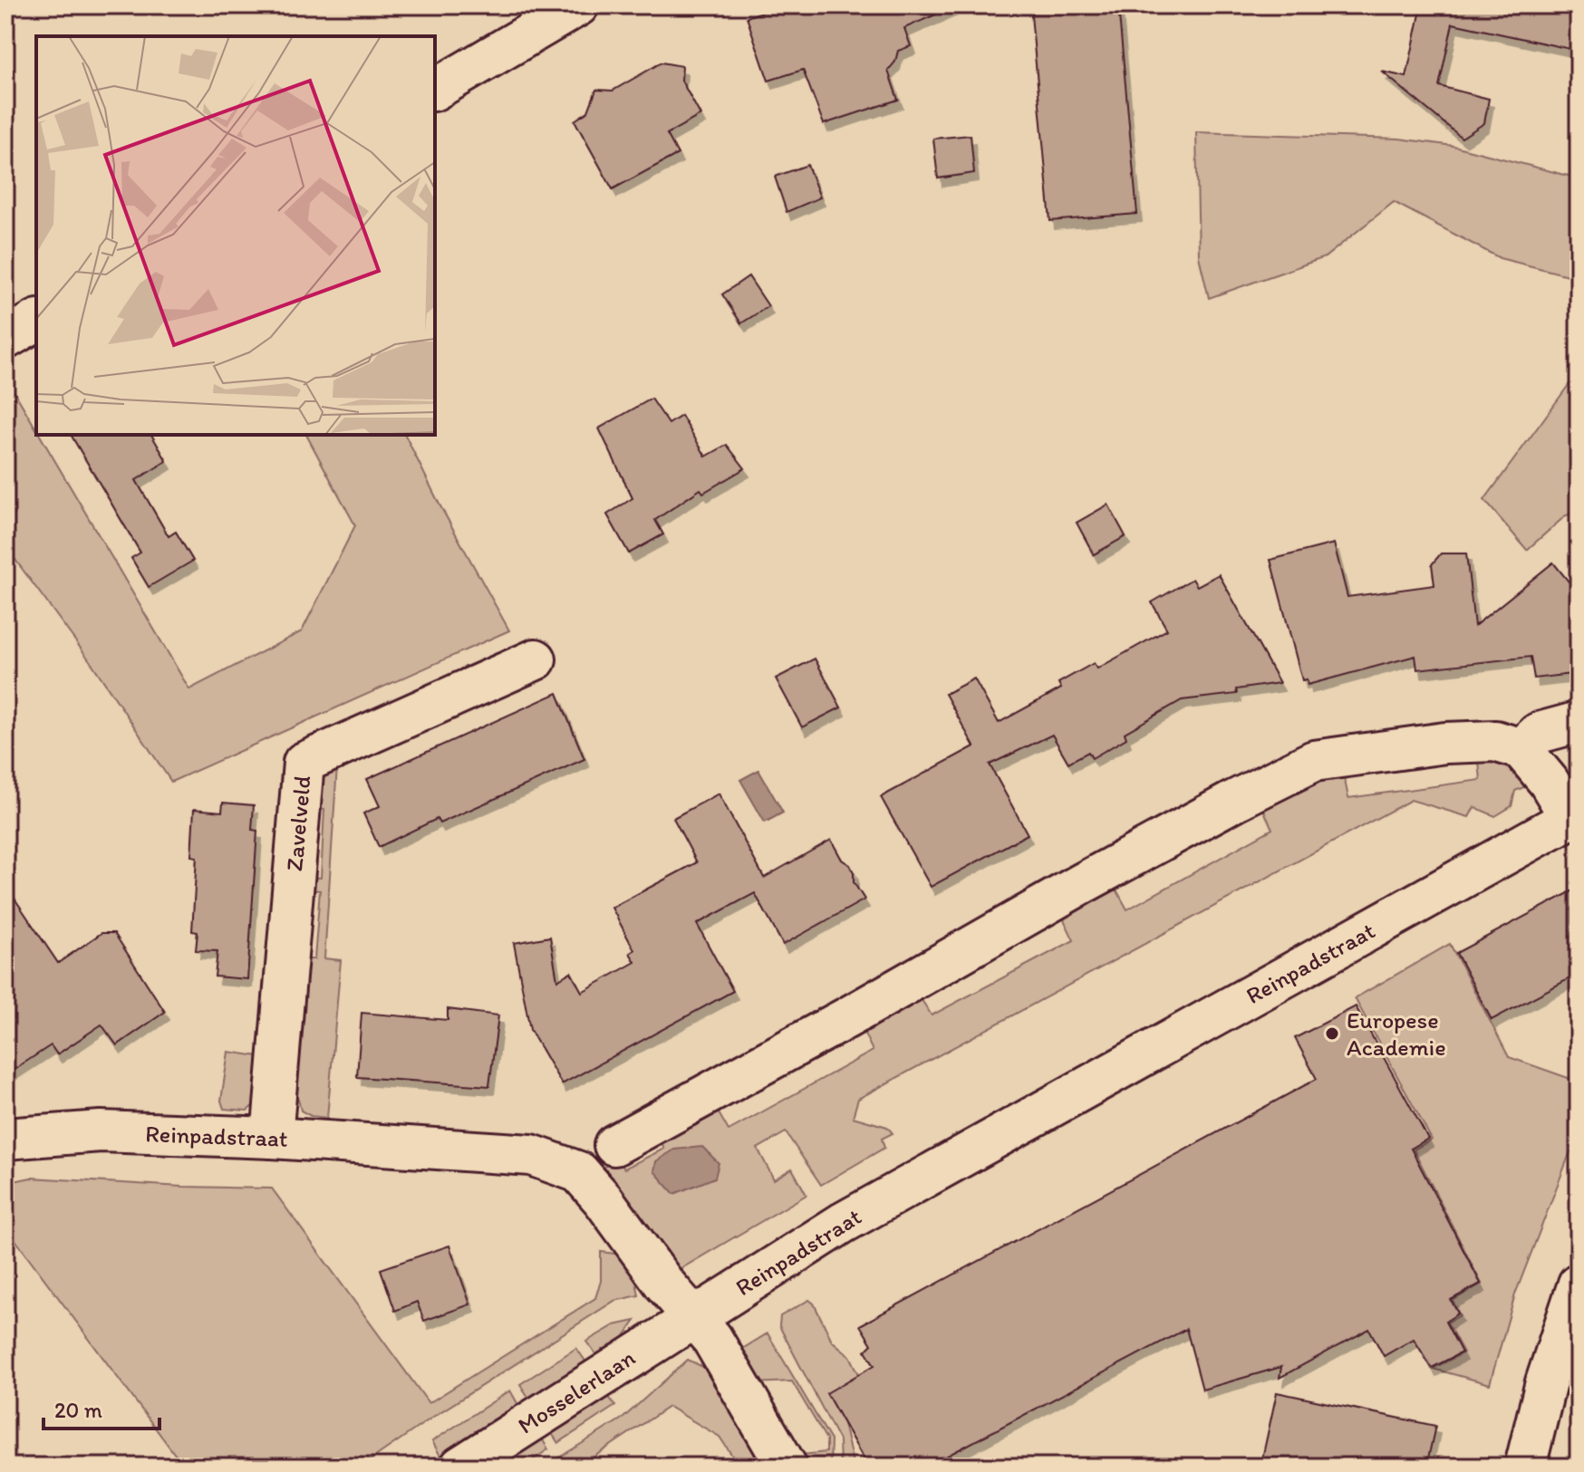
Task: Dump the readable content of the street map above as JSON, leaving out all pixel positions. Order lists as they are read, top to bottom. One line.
{"streets":{"street":["Zavelveld","Reinpadstraat","Mosselerlaan"]},"crossings":[["Zavelveld","Reinpadstraat"],["Reinpadstraat","Mosselerlaan"]],"places":["Europese Academie"],"scale_bar":"20 m"}
